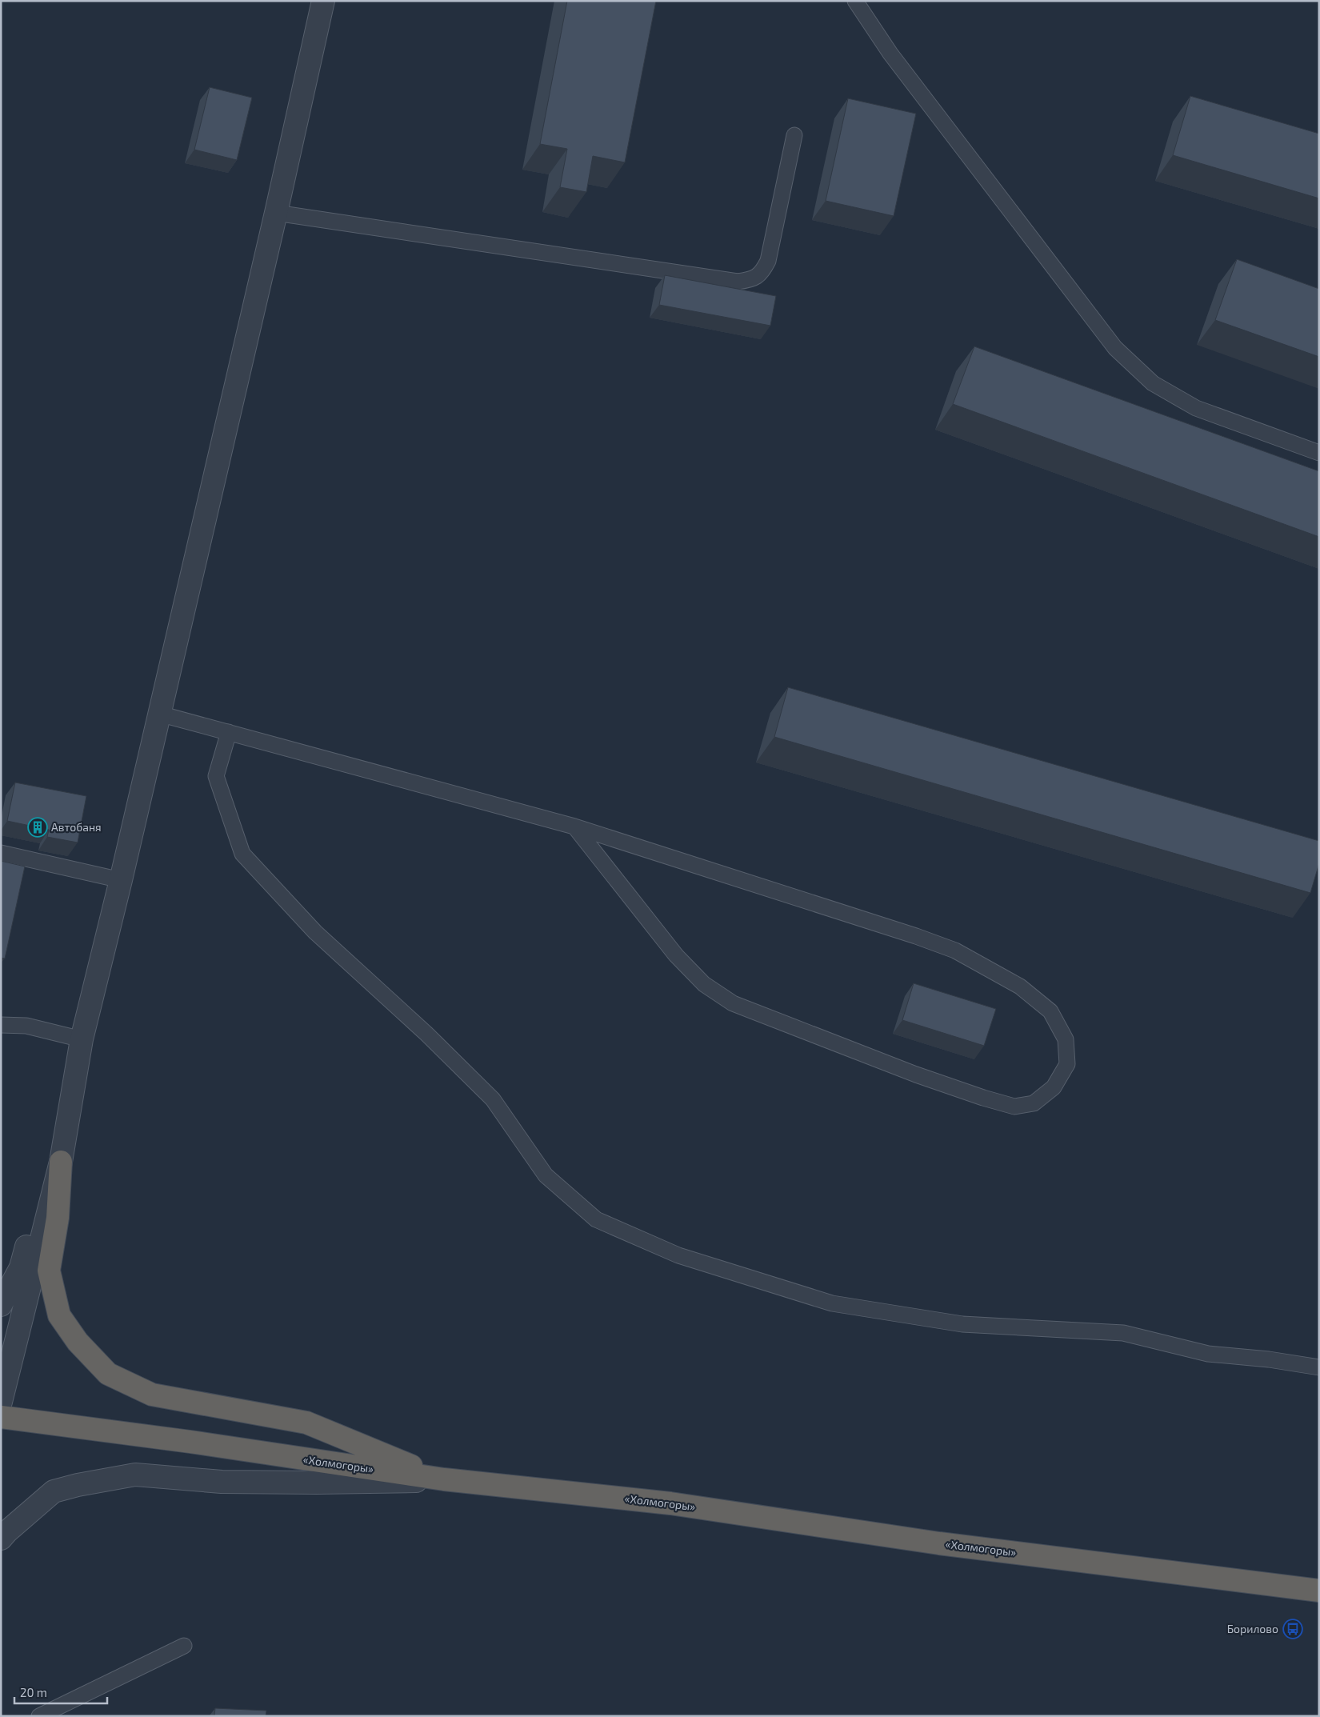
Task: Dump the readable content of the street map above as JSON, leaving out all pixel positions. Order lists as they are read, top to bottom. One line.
{"streets":{"highway":["«Холмогоры»"]},"places":{"building":["Автобаня"],"bus stop":["Борилово"]},"scale_bar":"20 m"}
